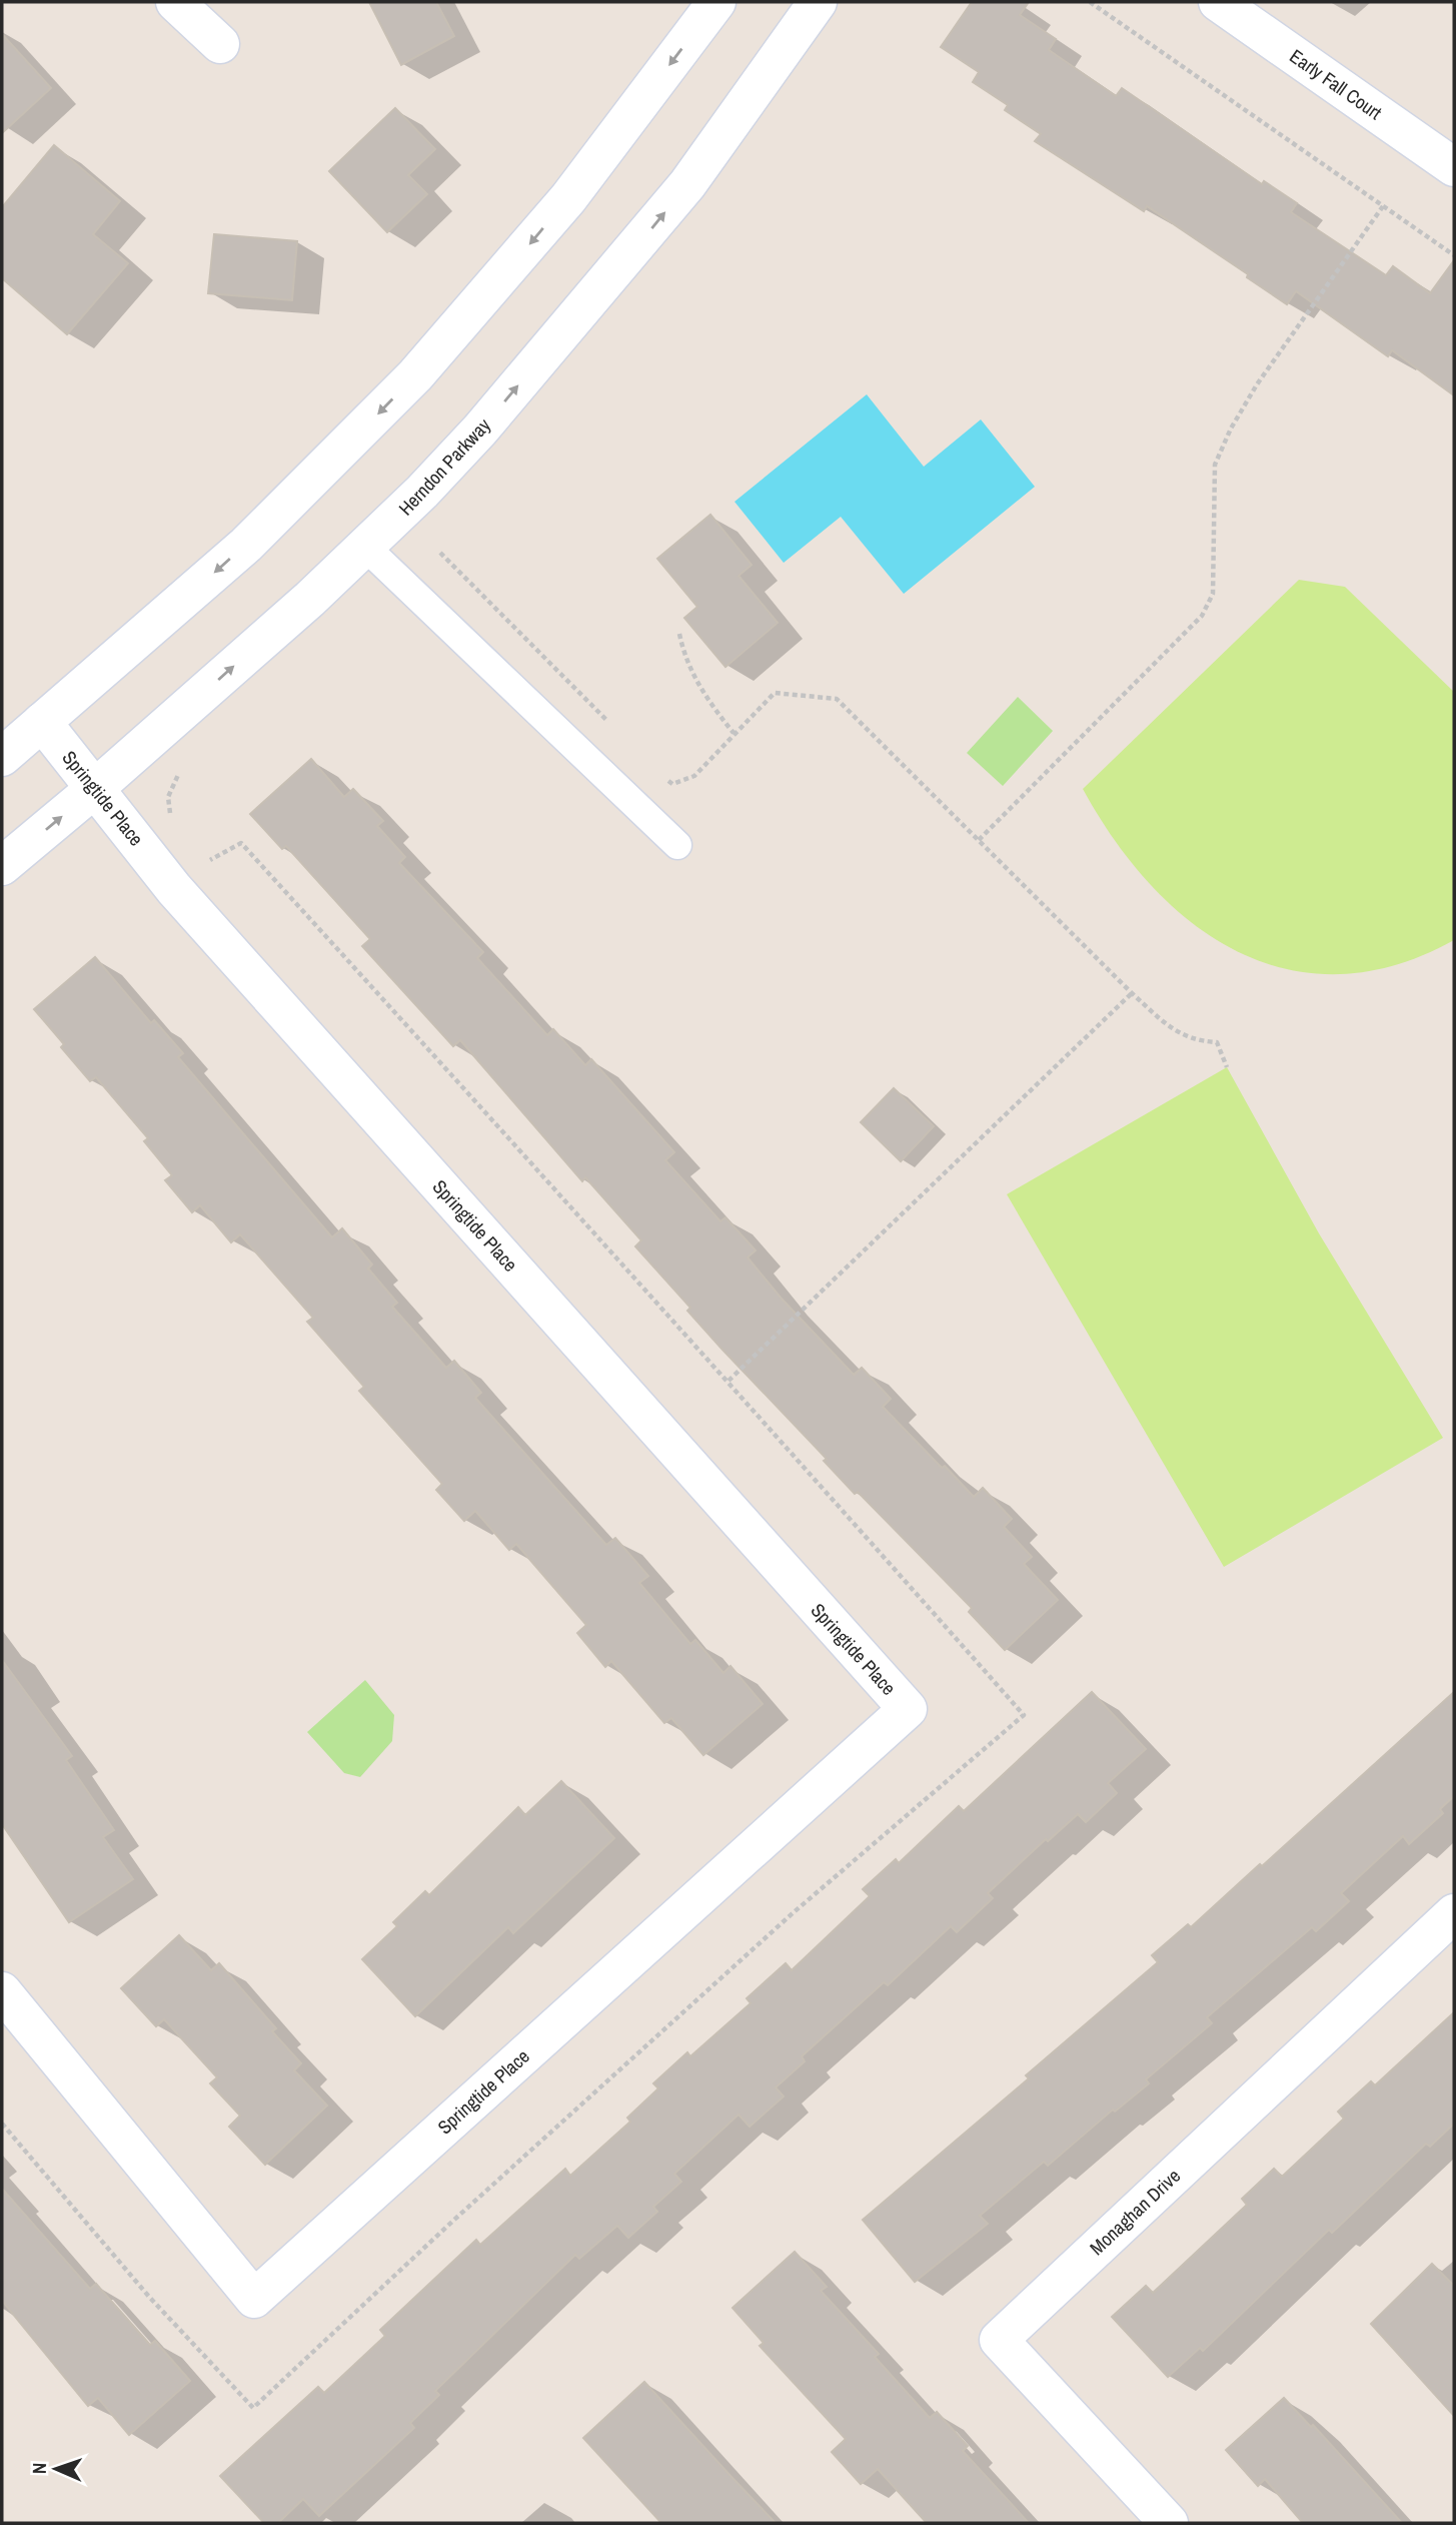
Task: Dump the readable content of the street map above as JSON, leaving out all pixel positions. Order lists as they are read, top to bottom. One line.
{"streets":{"street":["Early Fall Court","Herndon Parkway","Springtide Place","Monaghan Drive"]},"crossings":[["Herndon Parkway","Springtide Place"]],"north":"left"}
